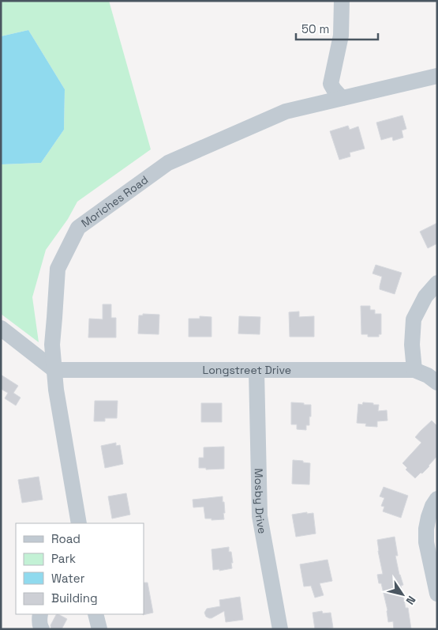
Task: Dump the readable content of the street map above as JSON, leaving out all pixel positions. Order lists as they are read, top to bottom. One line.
{"streets":{"street":["Moriches Road","Longstreet Drive","Mosby Drive"]},"crossings":[["Moriches Road","Longstreet Drive"],["Longstreet Drive","Mosby Drive"]],"legend":["Road","Park","Water","Building"],"scale_bar":"50 m","north":"bottom right"}
